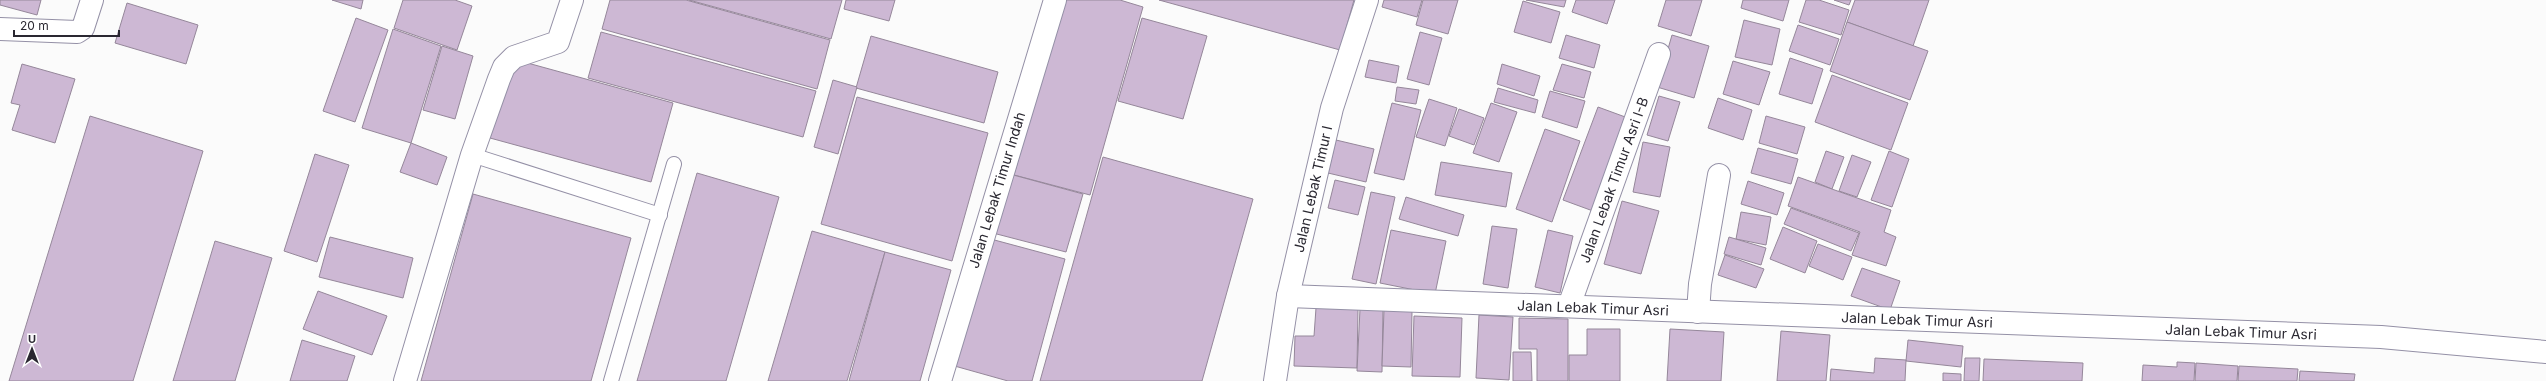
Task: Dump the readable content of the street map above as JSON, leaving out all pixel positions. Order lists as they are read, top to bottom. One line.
{"streets":{"street":["Jalan Lebak Timur Asri I-B","Jalan Lebak Timur I","Jalan Lebak Timur Indah","Jalan Lebak Timur Asri"]},"crossings":[["Jalan Lebak Timur Asri I-B","Jalan Lebak Timur Asri"],["Jalan Lebak Timur I","Jalan Lebak Timur Asri"]],"scale_bar":"20 m","north":"top"}
